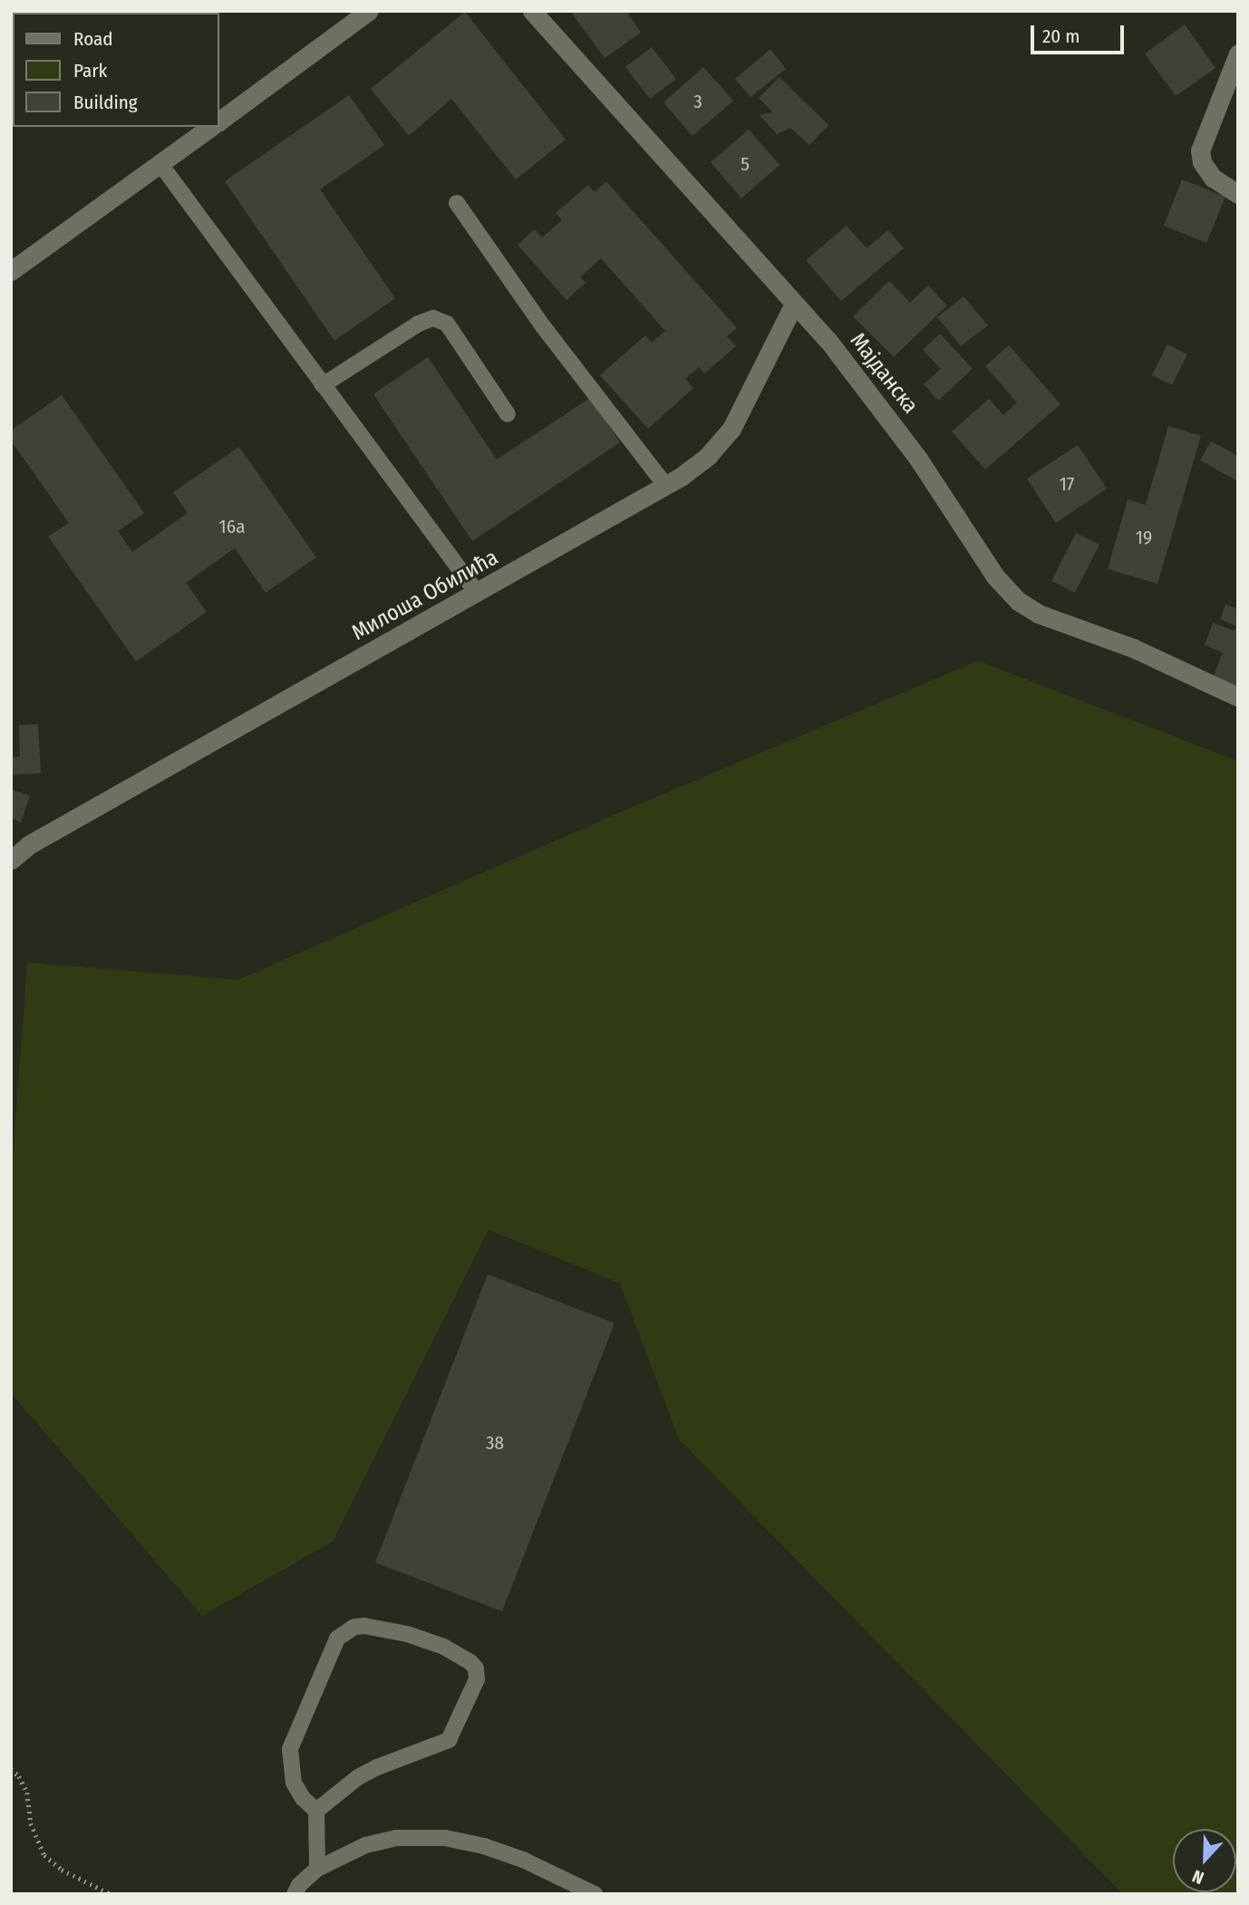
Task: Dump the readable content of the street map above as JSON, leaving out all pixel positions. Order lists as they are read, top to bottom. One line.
{"streets":{"street":["Мајданска","Милоша Обилића"]},"crossings":[["Мајданска","Милоша Обилића"]],"house_numbers":["3","5","17","16a","19","38"],"legend":["Road","Park","Building"],"scale_bar":"20 m","north":"bottom"}
